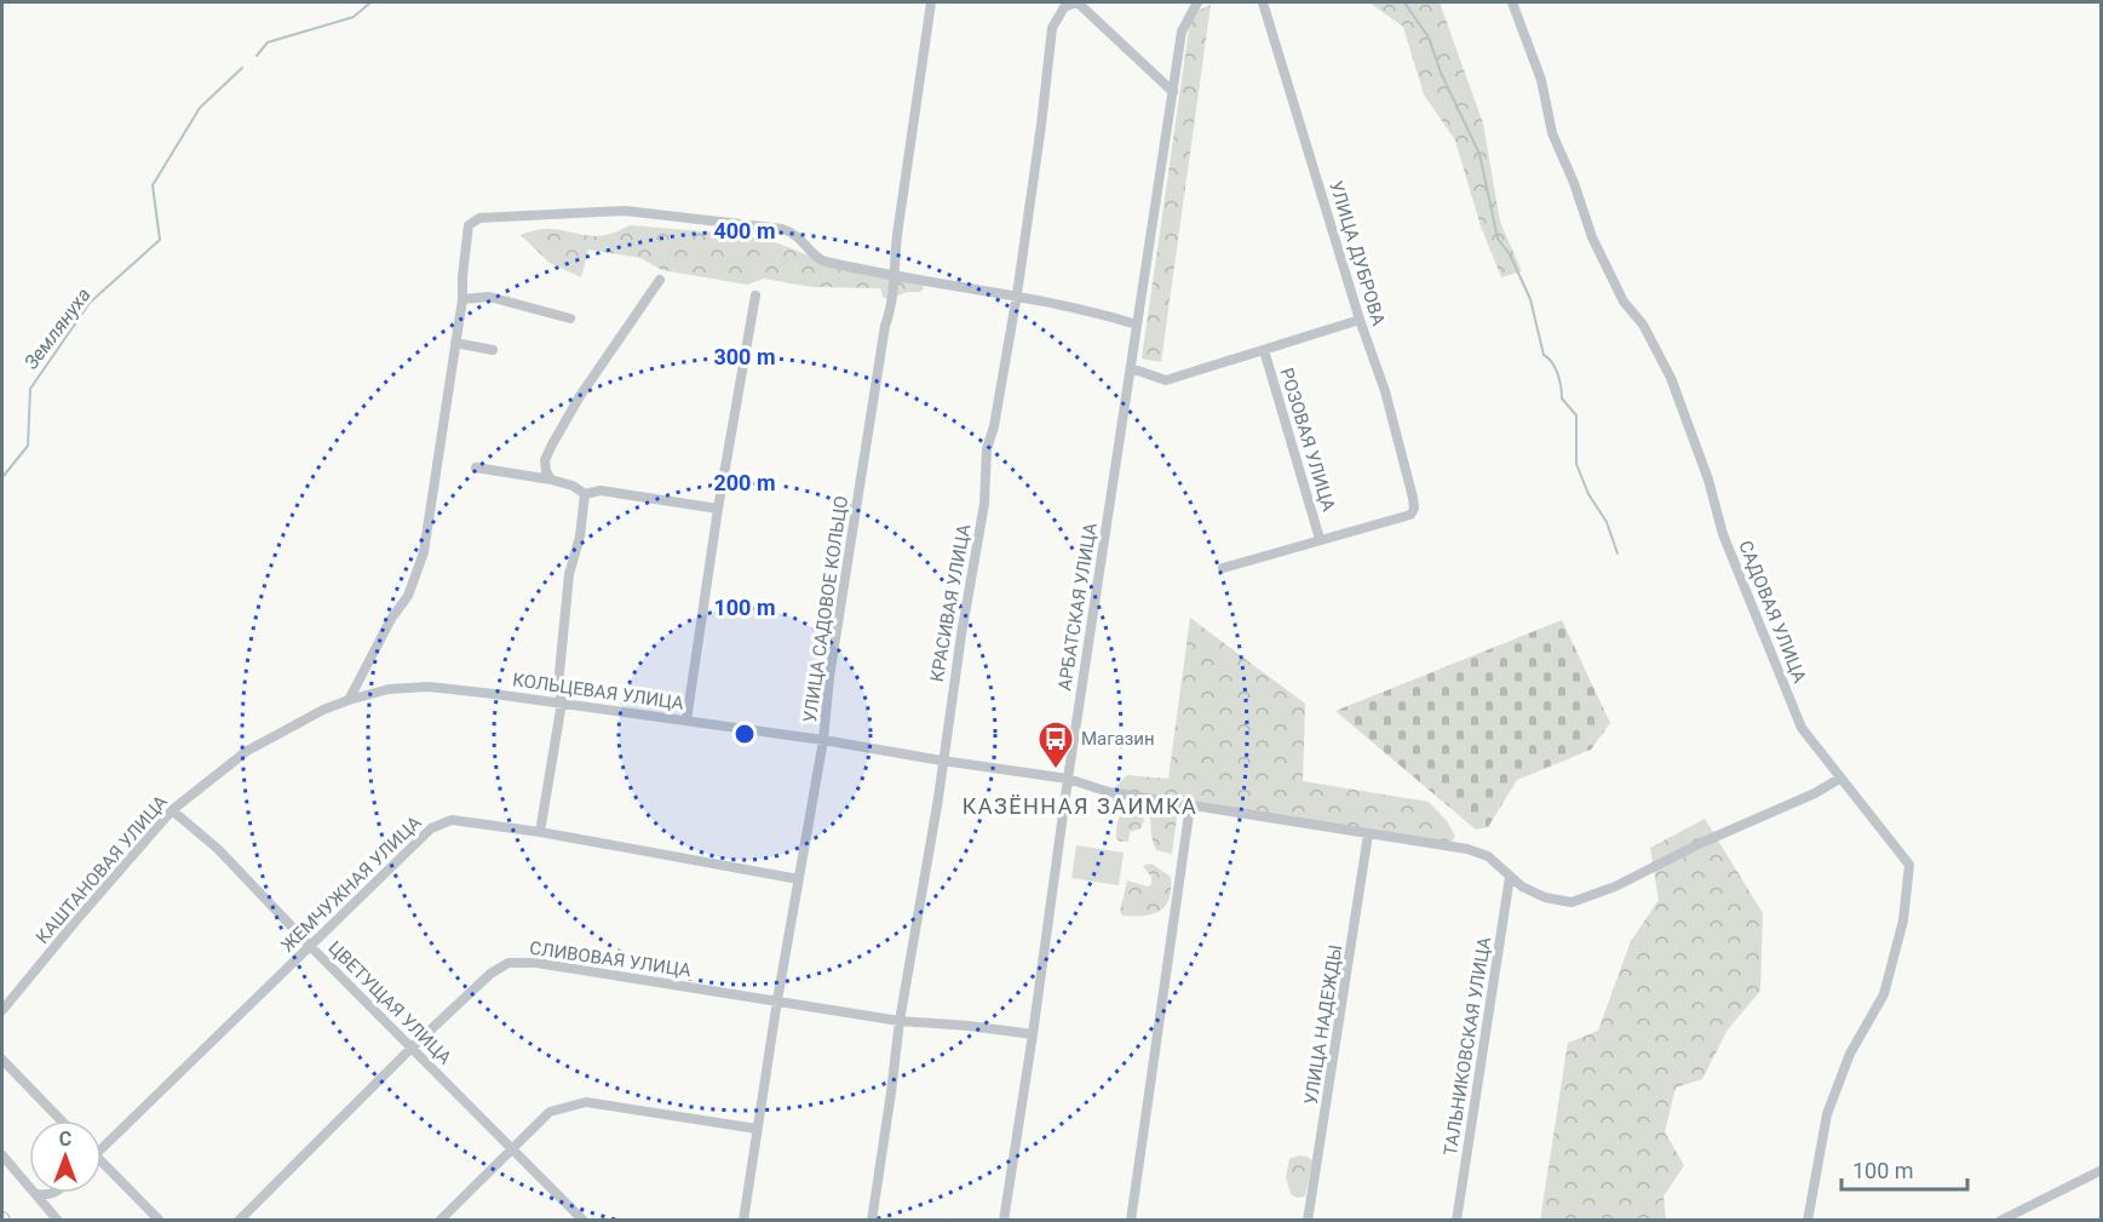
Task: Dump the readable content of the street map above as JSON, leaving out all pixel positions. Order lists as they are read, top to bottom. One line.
{"streets":{"street":["УЛИЦА ДУБРОВА","РОЗОВАЯ УЛИЦА","КРАСИВАЯ УЛИЦА","АРБАТСКАЯ УЛИЦА","УЛИЦА САДОВОЕ КОЛЬЦО","САДОВАЯ УЛИЦА","КОЛЬЦЕВАЯ УЛИЦА","КАШТАНОВАЯ УЛИЦА","ЖЕМЧУЖНАЯ УЛИЦА","СЛИВОВАЯ УЛИЦА","ЦВЕТУЩАЯ УЛИЦА","УЛИЦА НАДЕЖДЫ","ТАЛЬНИКОВСКАЯ УЛИЦА"]},"crossings":[["УЛИЦА ДУБРОВА","РОЗОВАЯ УЛИЦА"],["КРАСИВАЯ УЛИЦА","КОЛЬЦЕВАЯ УЛИЦА"],["КРАСИВАЯ УЛИЦА","СЛИВОВАЯ УЛИЦА"],["АРБАТСКАЯ УЛИЦА","КОЛЬЦЕВАЯ УЛИЦА"],["АРБАТСКАЯ УЛИЦА","СЛИВОВАЯ УЛИЦА"],["УЛИЦА САДОВОЕ КОЛЬЦО","КОЛЬЦЕВАЯ УЛИЦА"],["УЛИЦА САДОВОЕ КОЛЬЦО","ЖЕМЧУЖНАЯ УЛИЦА"],["УЛИЦА САДОВОЕ КОЛЬЦО","СЛИВОВАЯ УЛИЦА"],["САДОВАЯ УЛИЦА","КОЛЬЦЕВАЯ УЛИЦА"],["КОЛЬЦЕВАЯ УЛИЦА","КАШТАНОВАЯ УЛИЦА"],["КОЛЬЦЕВАЯ УЛИЦА","УЛИЦА НАДЕЖДЫ"],["КОЛЬЦЕВАЯ УЛИЦА","ТАЛЬНИКОВСКАЯ УЛИЦА"],["КАШТАНОВАЯ УЛИЦА","ЦВЕТУЩАЯ УЛИЦА"],["ЖЕМЧУЖНАЯ УЛИЦА","ЦВЕТУЩАЯ УЛИЦА"],["СЛИВОВАЯ УЛИЦА","ЦВЕТУЩАЯ УЛИЦА"]],"districts":["КАЗЁННАЯ ЗАИМКА"],"water":["Землянуха"],"places":{"bus stop":["Магазин"]},"scale_bar":"100 m","north":"top","rings":["400 m","300 m","200 m","100 m"]}
